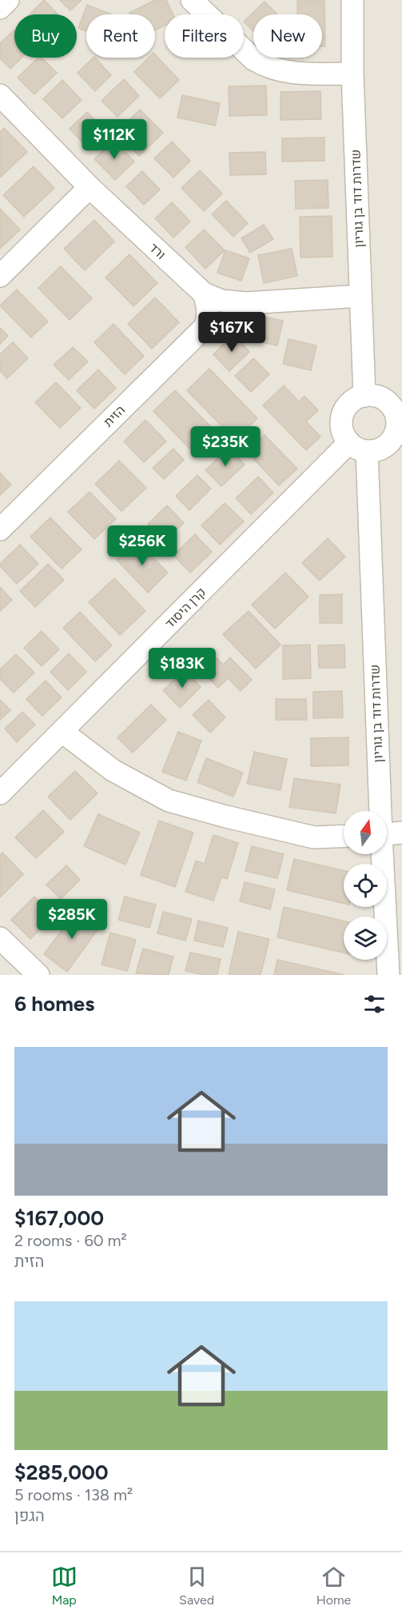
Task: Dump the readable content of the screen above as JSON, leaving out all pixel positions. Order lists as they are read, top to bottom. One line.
{"streets":{"street":["שדרות דוד בן גוריון","ורד","הזית","קרן היסוד"]},"crossings":[["שדרות דוד בן גוריון","ורד"],["שדרות דוד בן גוריון","קרן היסוד"],["ורד","הזית"]],"north":"top","page":{"chip":["Buy","Rent","Filters","New"],"price":["$112K","$167K","$235K","$256K","$183K","$285K"],"heading":"6 homes","list":[{"name":"$167,000","note":"2 rooms · 60 m² · הזית"},{"name":"$285,000","note":"5 rooms · 138 m² · הגפן"}],"tabs":["Map","Saved","Home"]}}
